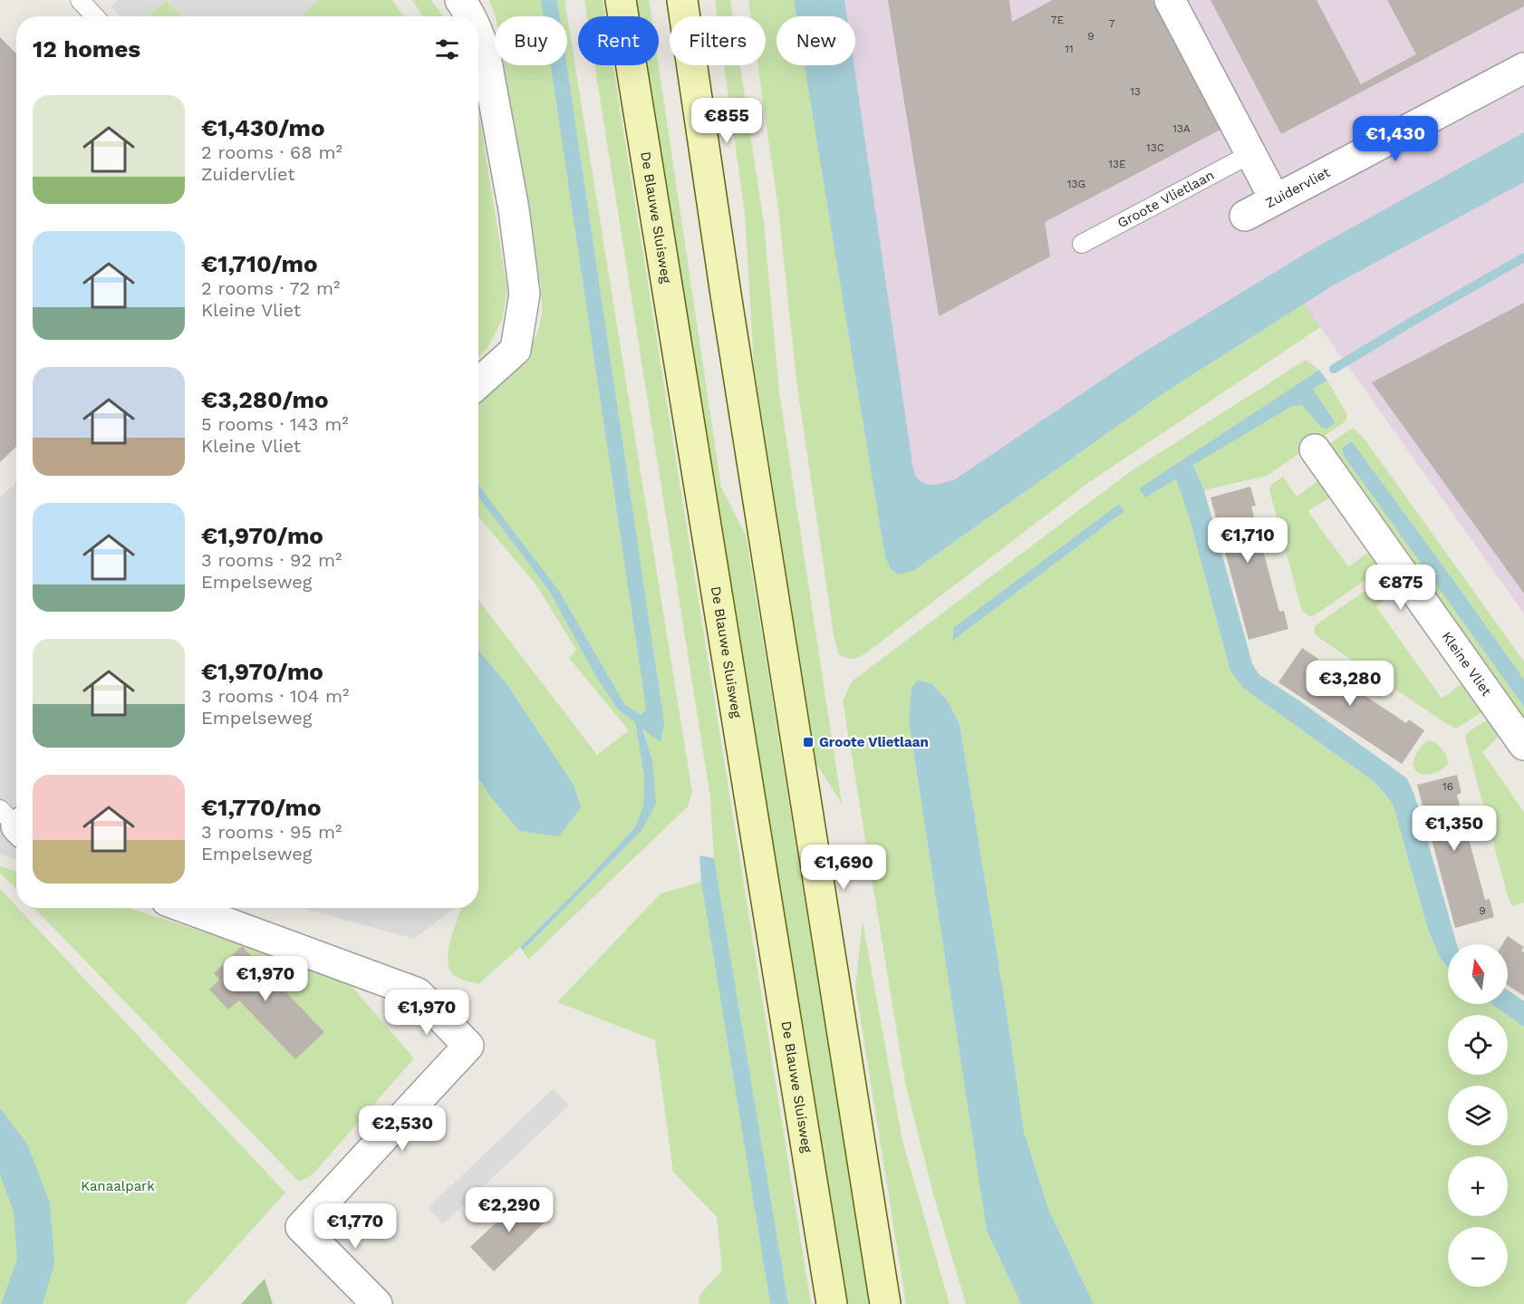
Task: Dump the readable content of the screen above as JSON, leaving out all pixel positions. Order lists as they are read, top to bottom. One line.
{"streets":{"main road":["De Blauwe Sluisweg"],"street":["Zuidervliet","Kleine Vliet"],"lane":["Groote Vlietlaan"]},"parks":["Kanaalpark"],"places":{"transit":["Groote Vlietlaan"]},"house_numbers":["7E","7","9","11","13","13A","13C","13E","13G","16","9"],"north":"top","page":{"chip":["Buy","Rent","Filters","New"],"heading":"12 homes","list":[{"name":"€1,430/mo","note":"2 rooms · 68 m² · Zuidervliet"},{"name":"€1,710/mo","note":"2 rooms · 72 m² · Kleine Vliet"},{"name":"€3,280/mo","note":"5 rooms · 143 m² · Kleine Vliet"},{"name":"€1,970/mo","note":"3 rooms · 92 m² · Empelseweg"},{"name":"€1,970/mo","note":"3 rooms · 104 m² · Empelseweg"},{"name":"€1,770/mo","note":"3 rooms · 95 m² · Empelseweg"}],"price":["€855","€1,430","€1,710","€875","€3,280","€1,350","€1,690","€1,970","€1,970","€2,530","€2,290","€1,770"],"map_buttons":["+","−"]}}
